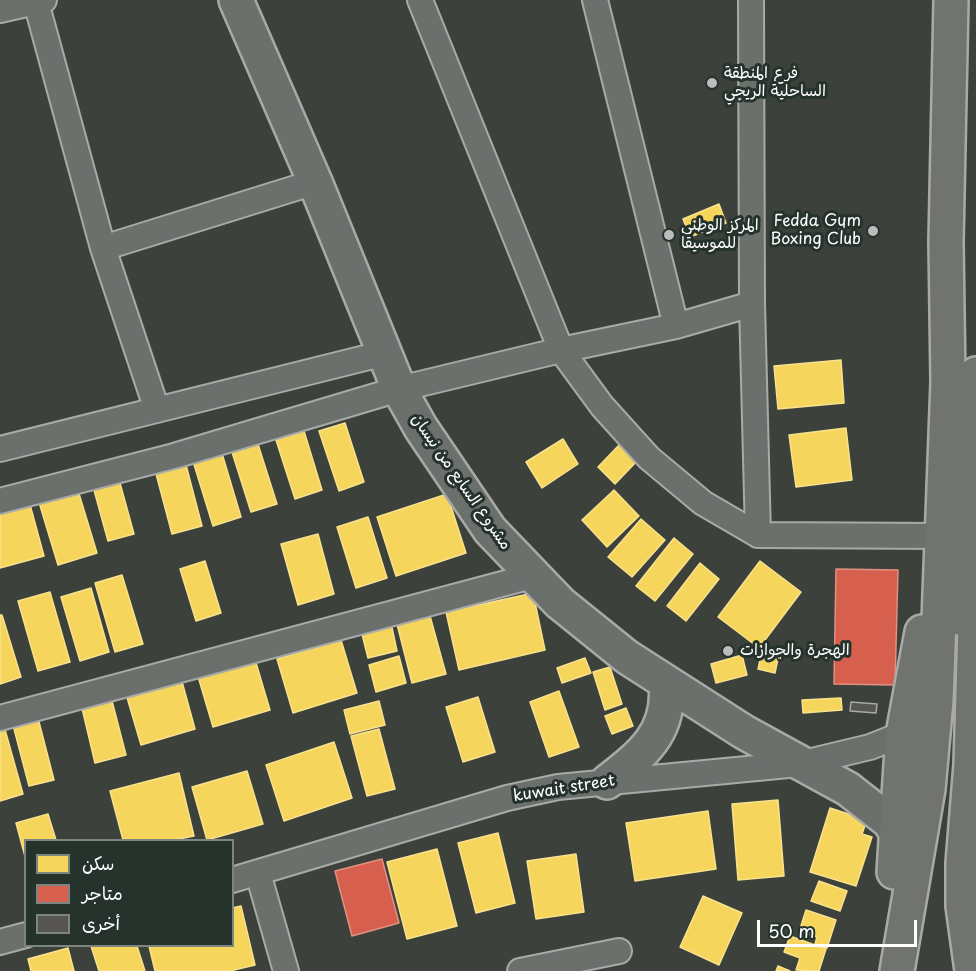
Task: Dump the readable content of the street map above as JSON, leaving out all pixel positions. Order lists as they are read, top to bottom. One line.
{"streets":{"main road":["مشروع السابع من نيسان"],"street":["kuwait street"]},"crossings":[["مشروع السابع من نيسان","kuwait street"]],"places":["فرع المنطقة الساحلية الريجي","Fedda Gym Boxing Club","المركز الوطني للموسيقا","الهجرة والجوازات"],"legend":["سكن","متاجر","أخرى"],"scale_bar":"50 m"}
